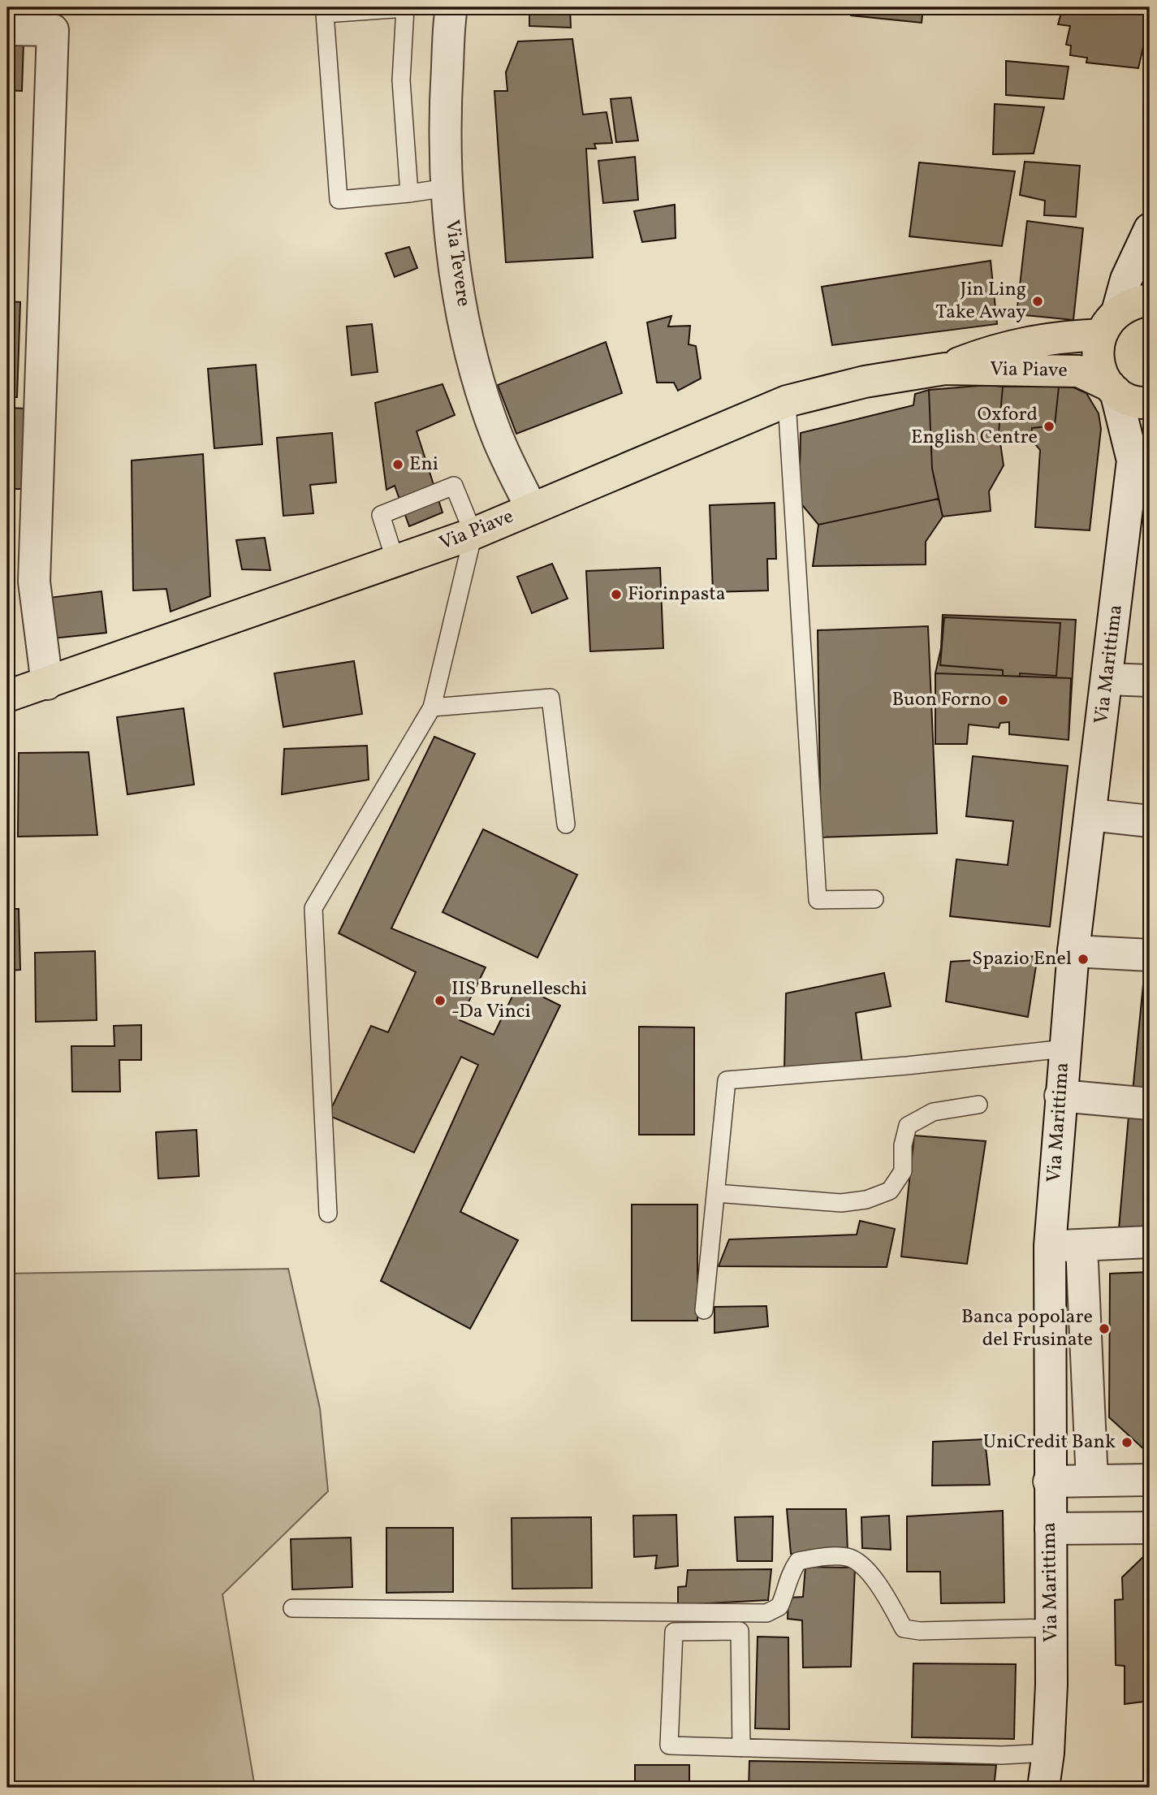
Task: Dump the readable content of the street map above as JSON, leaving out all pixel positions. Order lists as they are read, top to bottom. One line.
{"streets":{"main road":["Via Piave"],"street":["Via Tevere","Via Marittima"]},"crossings":[["Via Tevere","Via Piave"],["Via Piave","Via Marittima"]],"places":["Jin Ling Take Away","Oxford English Centre","Eni","Fiorinpasta","Buon Forno","Spazio Enel","IIS Brunelleschi -Da Vinci","Banca popolare del Frusinate","UniCredit Bank"]}
